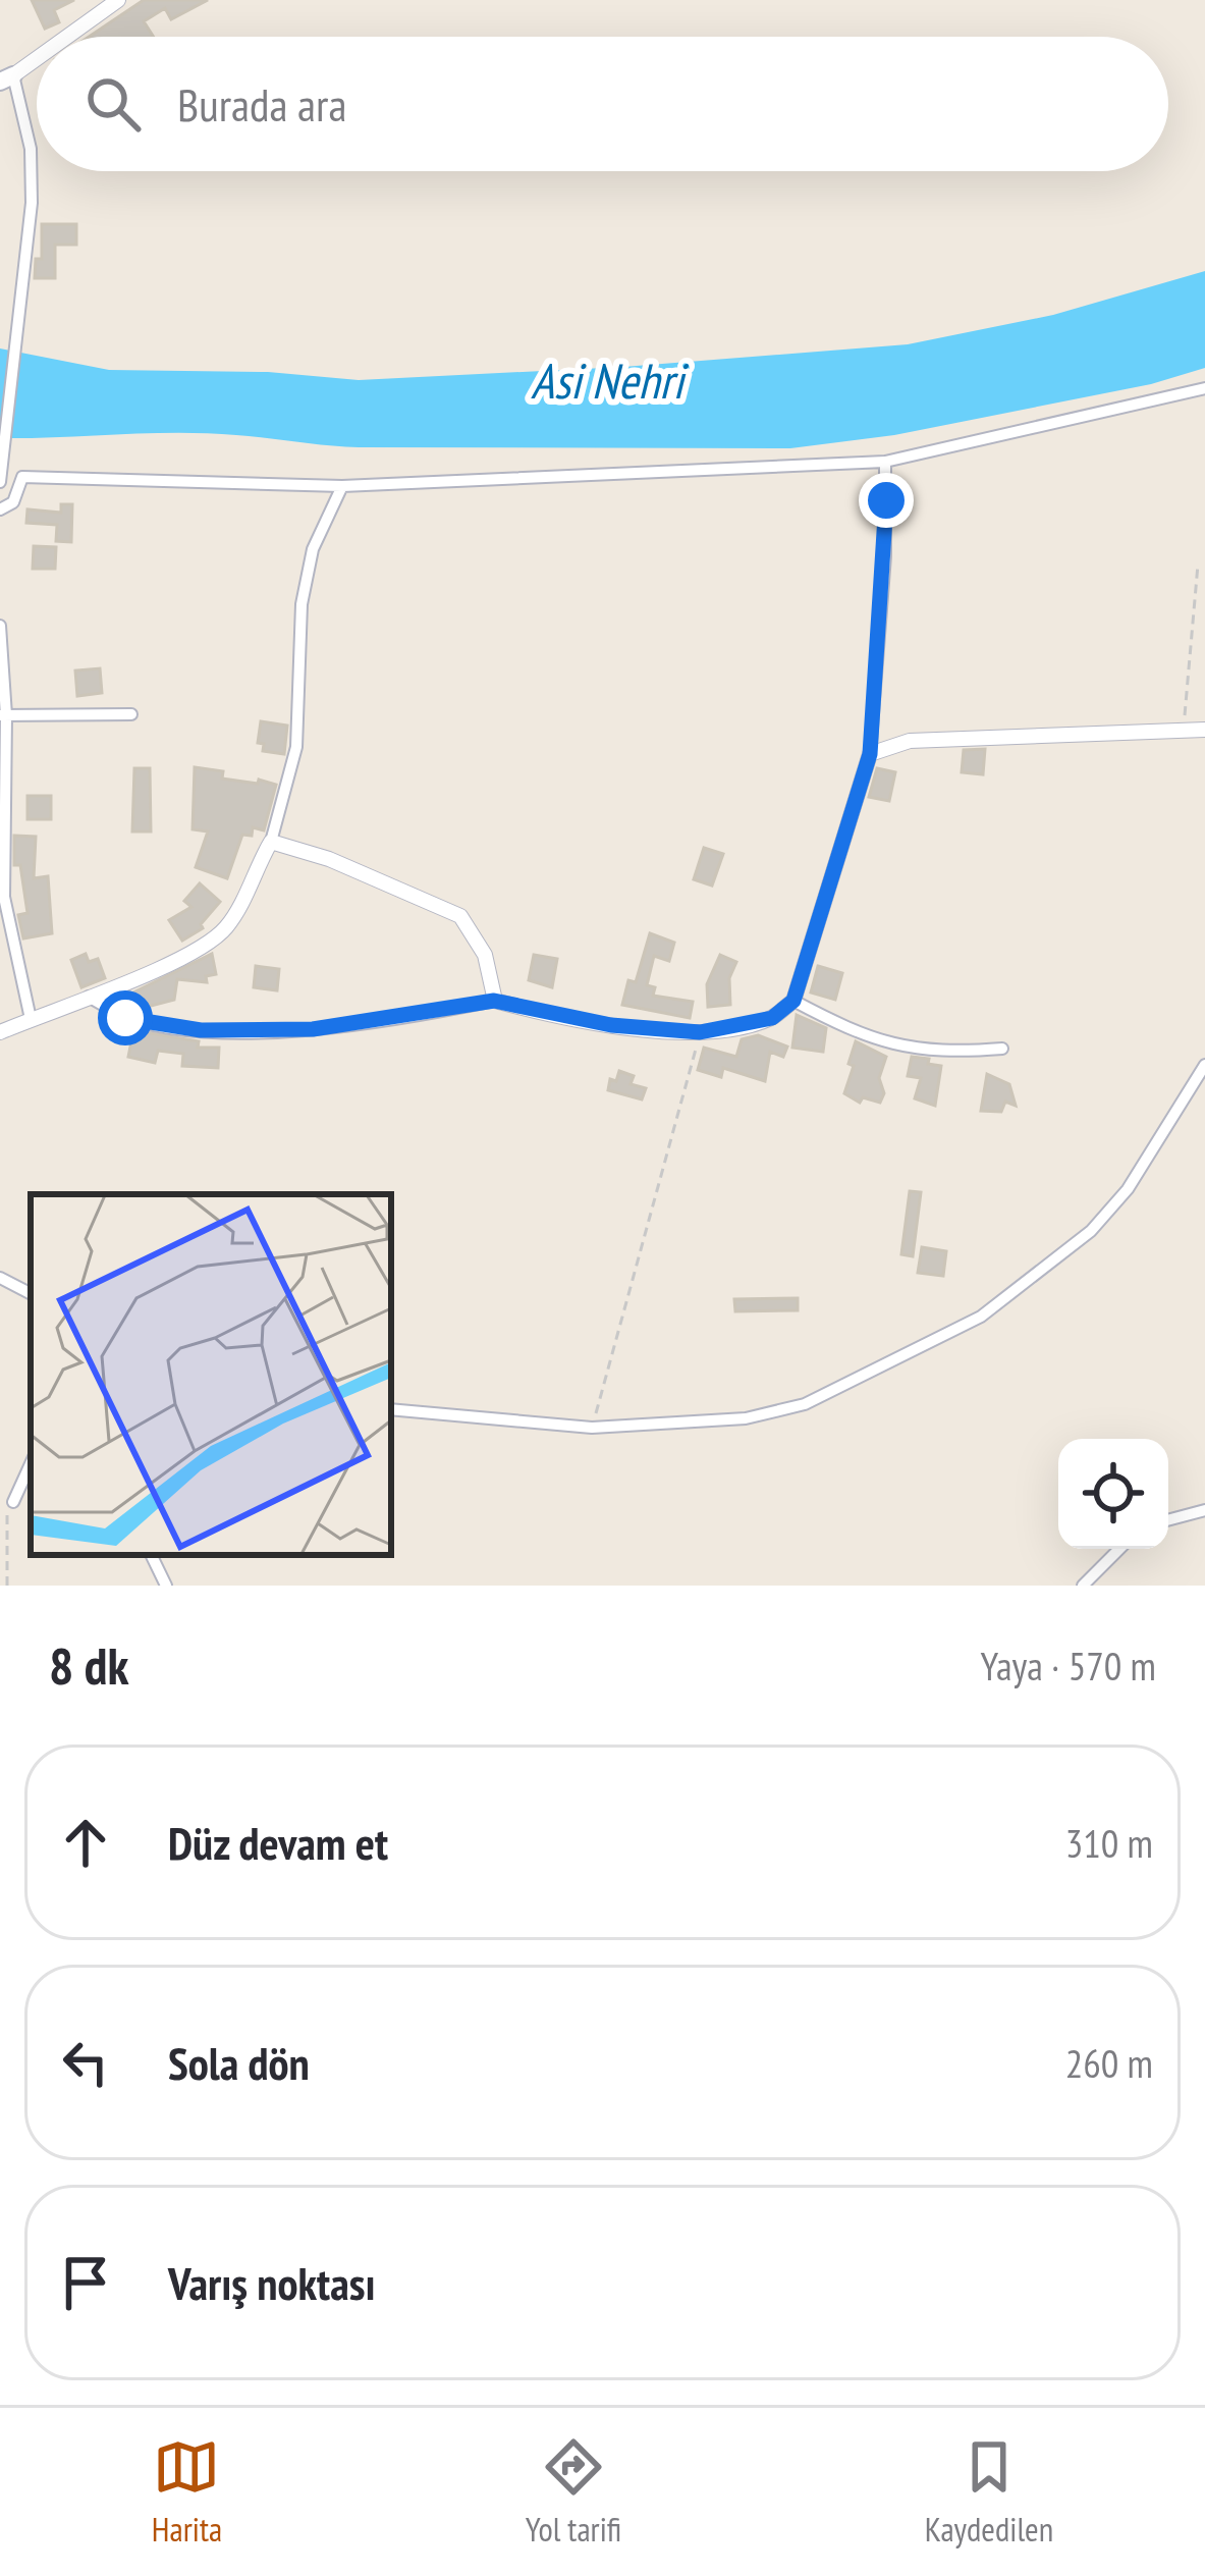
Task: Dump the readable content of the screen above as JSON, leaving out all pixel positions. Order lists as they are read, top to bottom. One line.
{"water":["Asi Nehri"],"page":{"search":"Burada ara","heading":["8 dk","Yaya · 570 m"],"list":[["Düz devam et","310 m"],["Sola dön","260 m"],"Varış noktası"],"nav":["Harita","Yol tarifi","Kaydedilen"]}}
